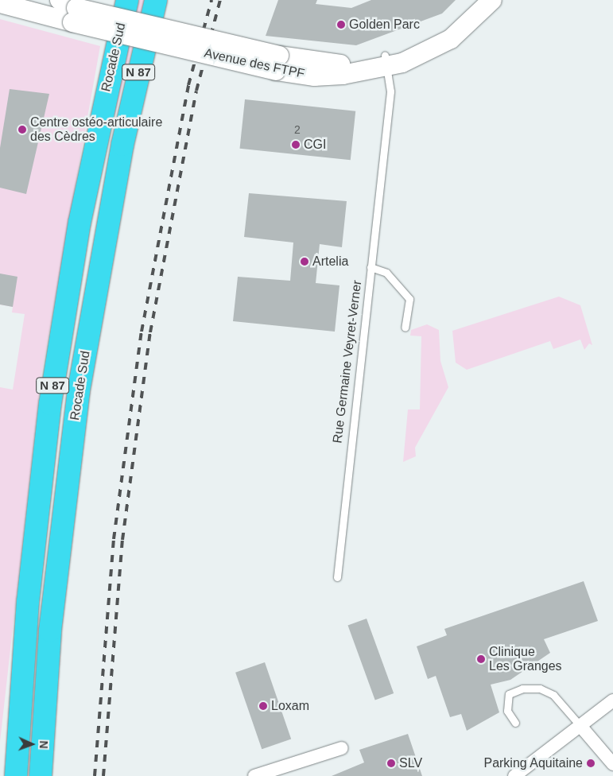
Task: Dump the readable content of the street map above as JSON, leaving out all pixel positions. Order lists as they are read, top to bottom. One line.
{"streets":{"highway":["Rocade Sud","N 87"],"street":["Avenue des FTPF"],"lane":["Rue Germaine Veyret-Verner"]},"crossings":[["Avenue des FTPF","Rue Germaine Veyret-Verner"]],"places":["Golden Parc","Centre ostéo-articulaire des Cèdres","CGI","Artelia","Clinique Les Granges","Loxam","SLV","Parking Aquitaine"],"house_numbers":["2"],"north":"right"}
